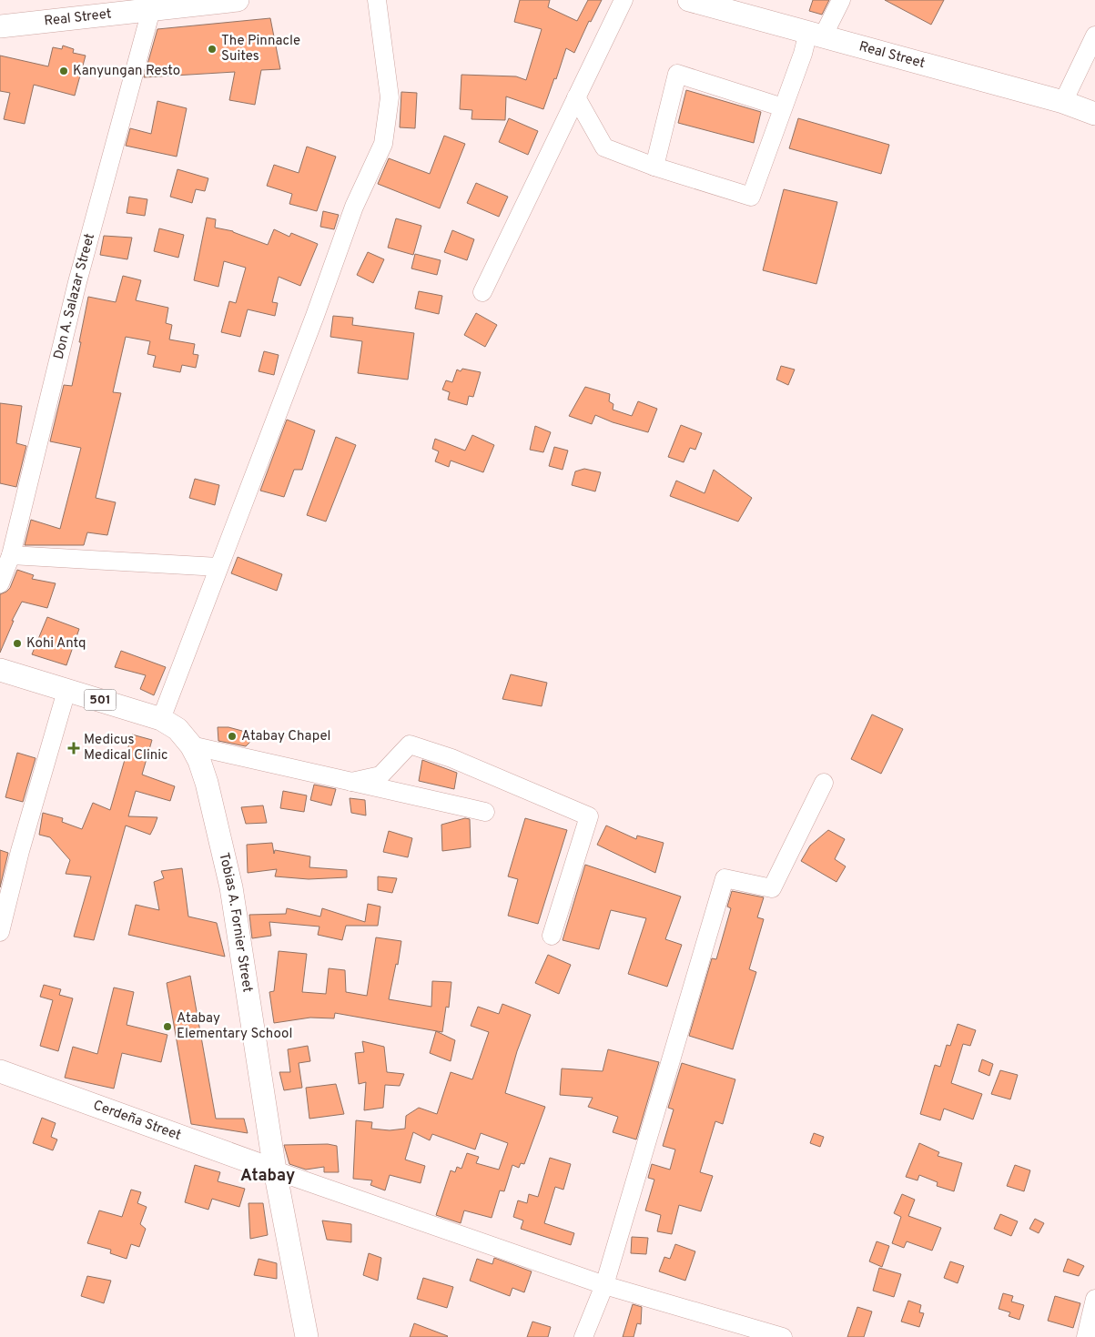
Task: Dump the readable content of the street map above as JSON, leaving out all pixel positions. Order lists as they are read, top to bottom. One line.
{"streets":{"main road":["Real Street","501","Tobias A. Fornier Street","Cerdeña Street"],"street":["Don A. Salazar Street"]},"crossings":[["Real Street","Don A. Salazar Street"],["Tobias A. Fornier Street","Cerdeña Street"]],"districts":["Atabay"],"places":{"other":["The Pinnacle Suites","Kanyungan Resto","Kohi Antq","Atabay Chapel","Atabay Elementary School"],"health":["Medicus Medical Clinic"]}}
